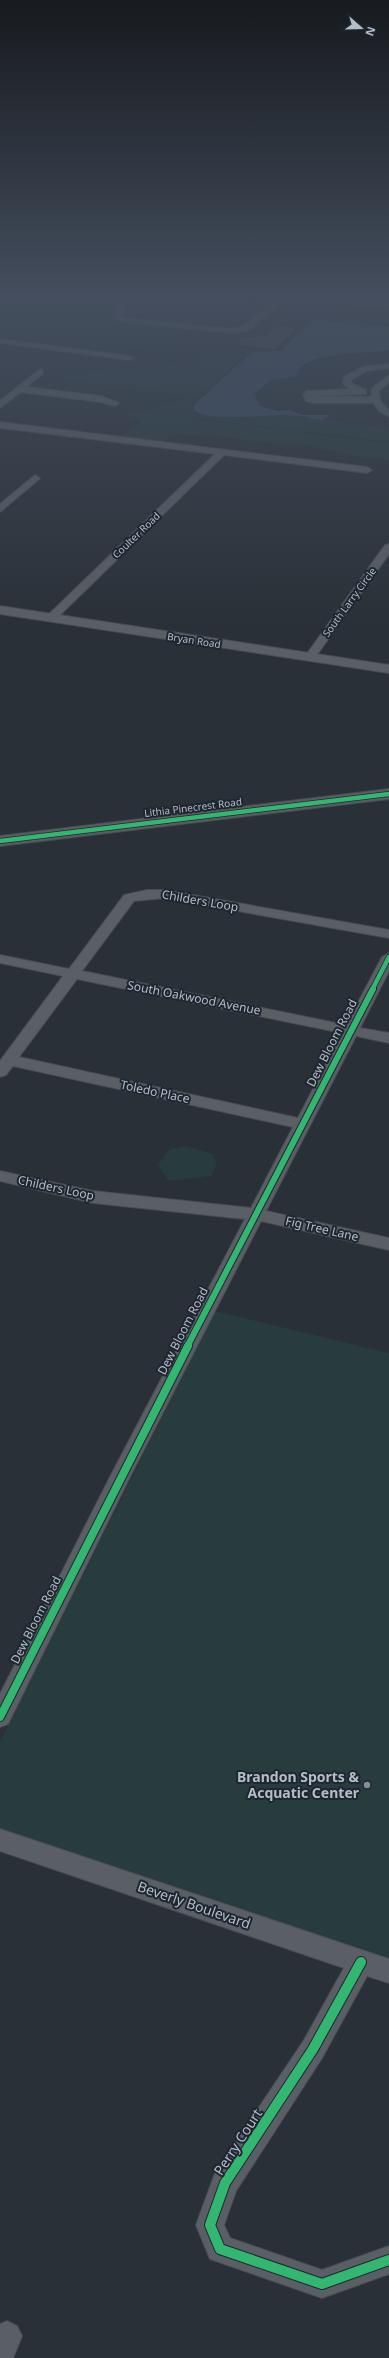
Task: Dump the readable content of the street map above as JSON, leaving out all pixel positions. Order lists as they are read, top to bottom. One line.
{"streets":{"main road":["Lithia Pinecrest Road"],"street":["Coulter Road","South Larry Circle","Bryan Road","Childers Loop","South Oakwood Avenue","Dew Bloom Road","Toledo Place","Fig Tree Lane","Beverly Boulevard","Perry Court"]},"crossings":[["Coulter Road","Bryan Road"],["South Larry Circle","Bryan Road"],["Childers Loop","South Oakwood Avenue"],["Childers Loop","Dew Bloom Road"],["Childers Loop","Toledo Place"],["Childers Loop","Fig Tree Lane"],["South Oakwood Avenue","Dew Bloom Road"],["Dew Bloom Road","Toledo Place"],["Dew Bloom Road","Fig Tree Lane"],["Beverly Boulevard","Perry Court"]],"places":["Brandon Sports & Acquatic Center"],"north":"right"}
